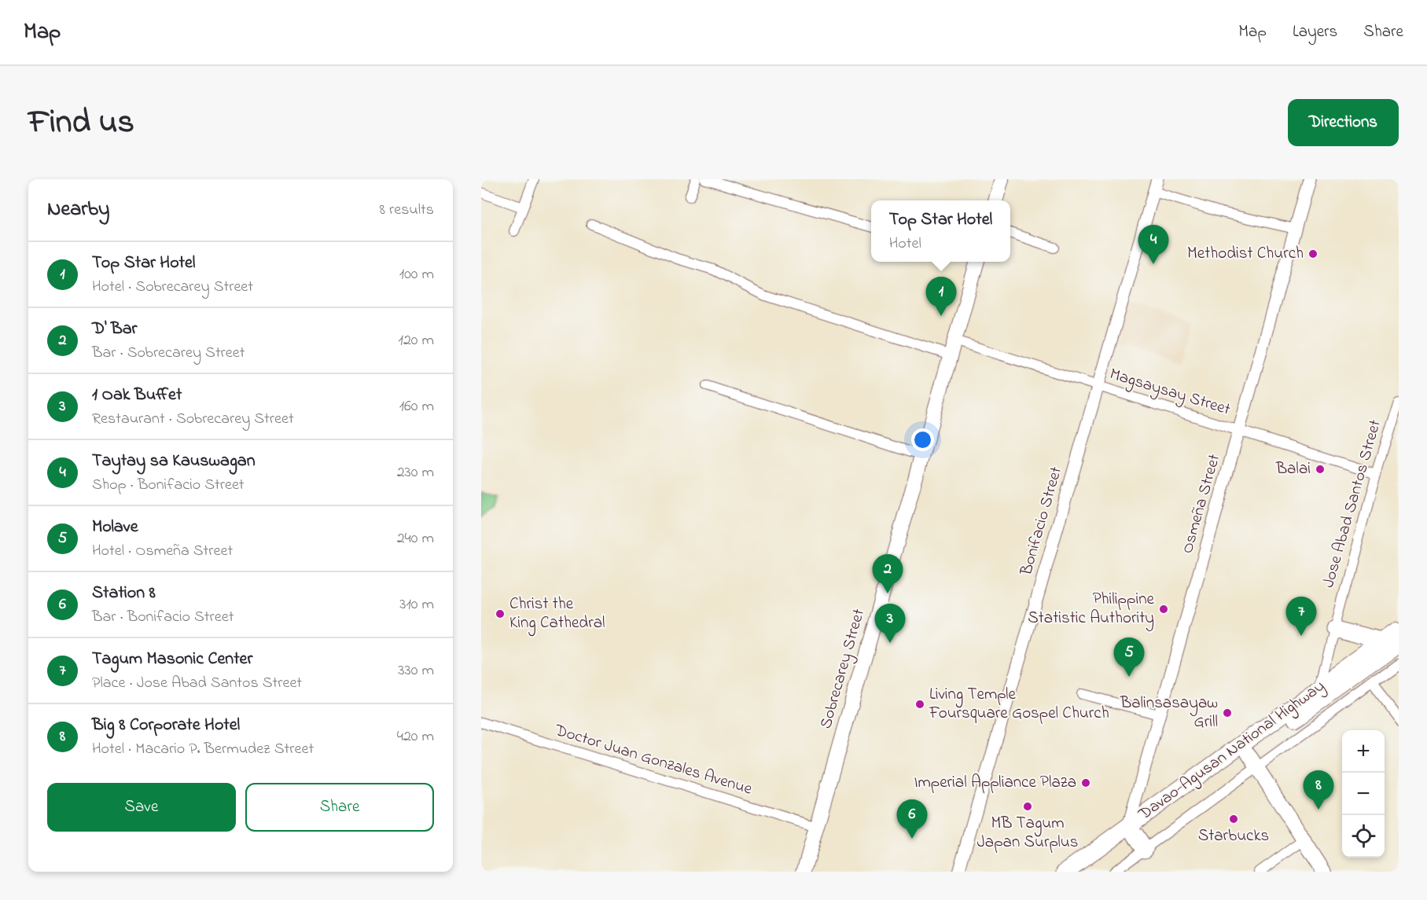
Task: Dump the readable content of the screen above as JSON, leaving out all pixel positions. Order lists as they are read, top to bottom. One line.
{"streets":{"highway":["Davao-Agusan National Highway"],"main road":["Sobrecarey Street"],"street":["Magsaysay Street","Osmeña Street","Jose Abad Santos Street","Bonifacio Street","Doctor Juan Gonzales Avenue"]},"crossings":[["Magsaysay Street","Osmeña Street"],["Magsaysay Street","Jose Abad Santos Street"],["Magsaysay Street","Bonifacio Street"],["Magsaysay Street","Sobrecarey Street"],["Osmeña Street","Davao-Agusan National Highway"],["Jose Abad Santos Street","Davao-Agusan National Highway"],["Sobrecarey Street","Doctor Juan Gonzales Avenue"]],"places":["Methodist Church","Balai","Philippine Statistic Authority","Christ the King Cathedral","Living Temple Foursquare Gospel Church","Balinsasayaw Grill","Imperial Appliance Plaza","MB Tagum Japan Surplus","Starbucks"],"page":{"header":"Map","nav":["Map","Layers","Share"],"title":"Find us","buttons":["Directions",["Save","Share"]],"heading":["Nearby","8 results"],"popup":["Top Star Hotel","Hotel"],"pins":["4","1","2","7","3","5","8","6"],"list":[{"mark":"1","name":"Top Star Hotel","note":"Hotel · Sobrecarey Street","value":"100 m"},{"mark":"2","name":"D' Bar","note":"Bar · Sobrecarey Street","value":"120 m"},{"mark":"3","name":"1 Oak Buffet","note":"Restaurant · Sobrecarey Street","value":"160 m"},{"mark":"4","name":"Taytay sa Kauswagan","note":"Shop · Bonifacio Street","value":"230 m"},{"mark":"5","name":"Molave","note":"Hotel · Osmeña Street","value":"240 m"},{"mark":"6","name":"Station 8","note":"Bar · Bonifacio Street","value":"310 m"},{"mark":"7","name":"Tagum Masonic Center","note":"Place · Jose Abad Santos Street","value":"330 m"},{"mark":"8","name":"Big 8 Corporate Hotel","note":"Hotel · Macario P. Bermudez Street","value":"420 m"}],"map_buttons":["+","−"]}}
